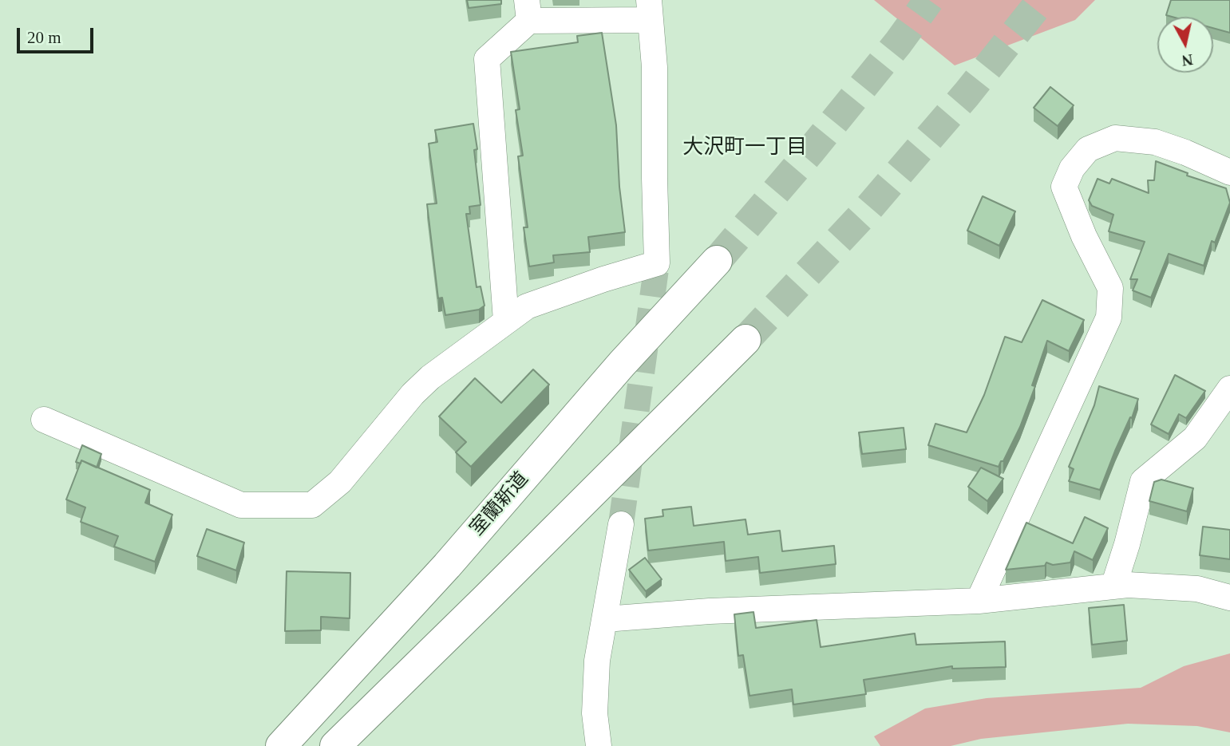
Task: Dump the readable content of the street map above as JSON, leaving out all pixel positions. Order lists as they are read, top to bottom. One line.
{"streets":{"highway":["室蘭新道"]},"districts":["大沢町一丁目"],"scale_bar":"20 m","north":"bottom"}
